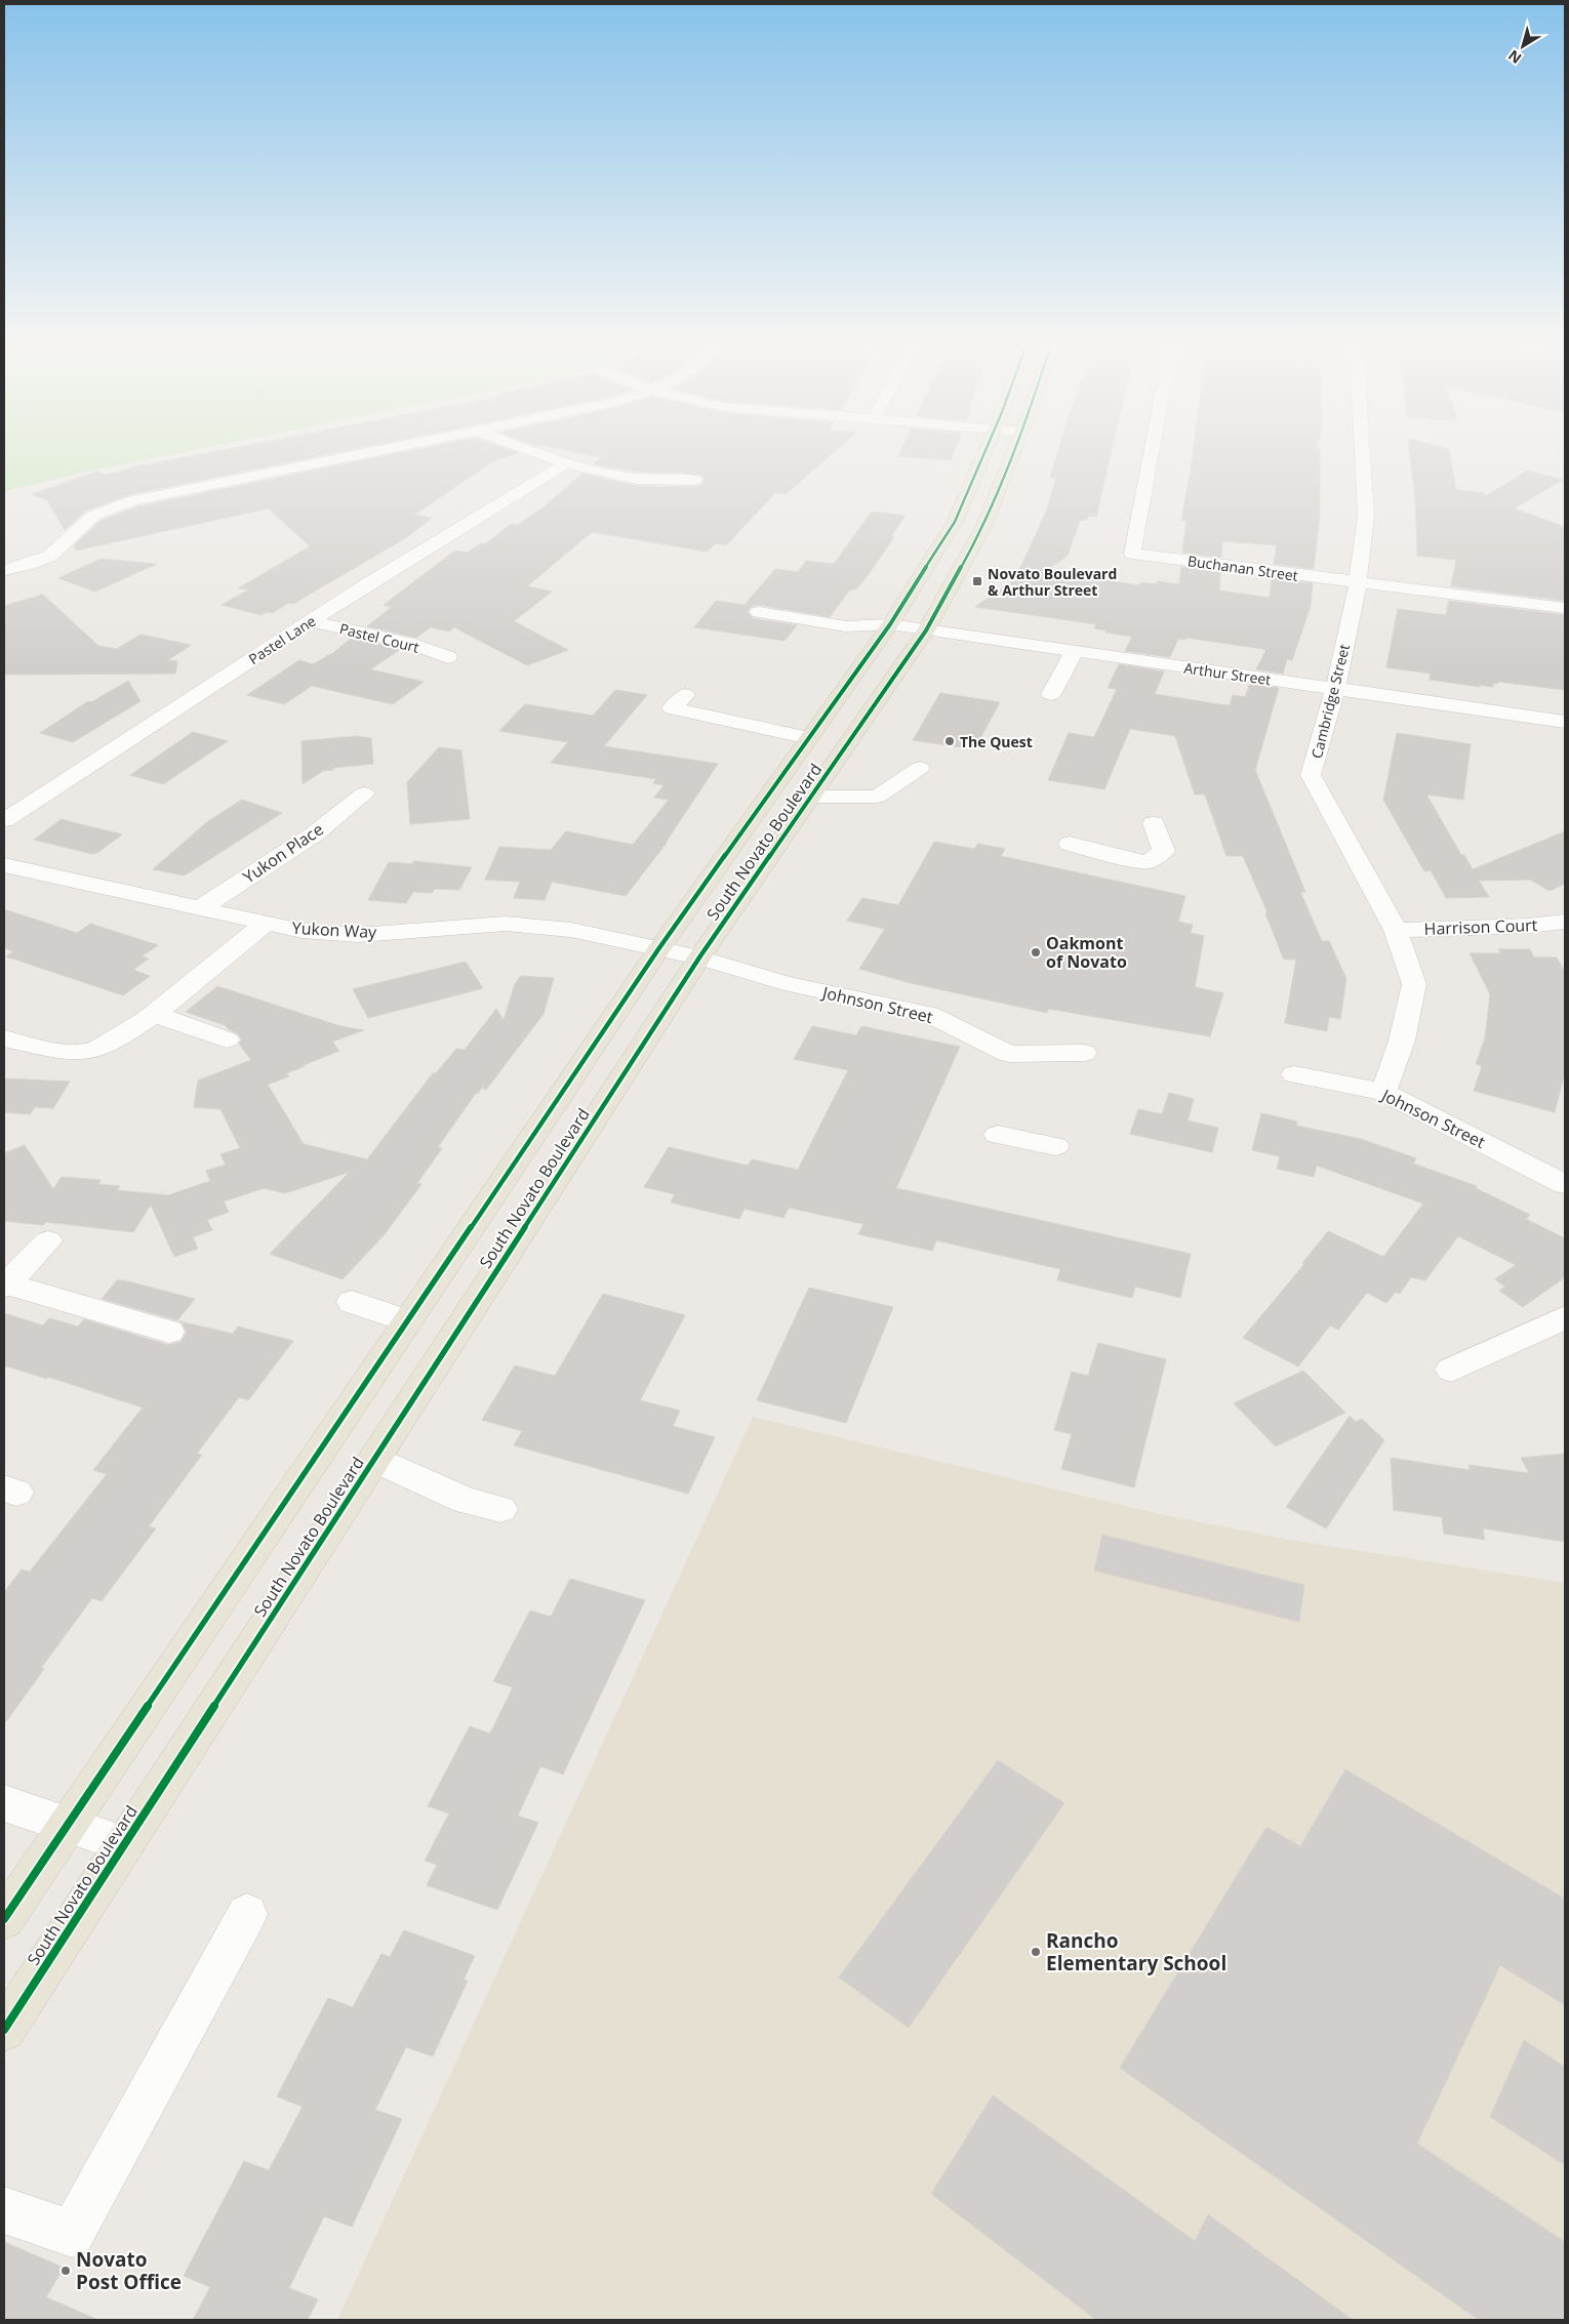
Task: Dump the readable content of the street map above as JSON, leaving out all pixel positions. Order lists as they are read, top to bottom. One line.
{"streets":{"main road":["South Novato Boulevard"],"street":["Buchanan Street","Pastel Court","Pastel Lane","Arthur Street","Cambridge Street","Yukon Place","Harrison Court","Yukon Way","Johnson Street"]},"crossings":[["Buchanan Street","Cambridge Street"],["Pastel Court","Pastel Lane"],["Arthur Street","Cambridge Street"],["Arthur Street","South Novato Boulevard"],["Cambridge Street","Harrison Court"],["Cambridge Street","Johnson Street"],["South Novato Boulevard","Yukon Way"],["South Novato Boulevard","Johnson Street"],["Yukon Place","Yukon Way"],["Yukon Way","Johnson Street"]],"places":{"transit":["Novato Boulevard & Arthur Street"],"other":["The Quest","Oakmont of Novato","Rancho Elementary School","Novato Post Office"]},"north":"bottom left"}
